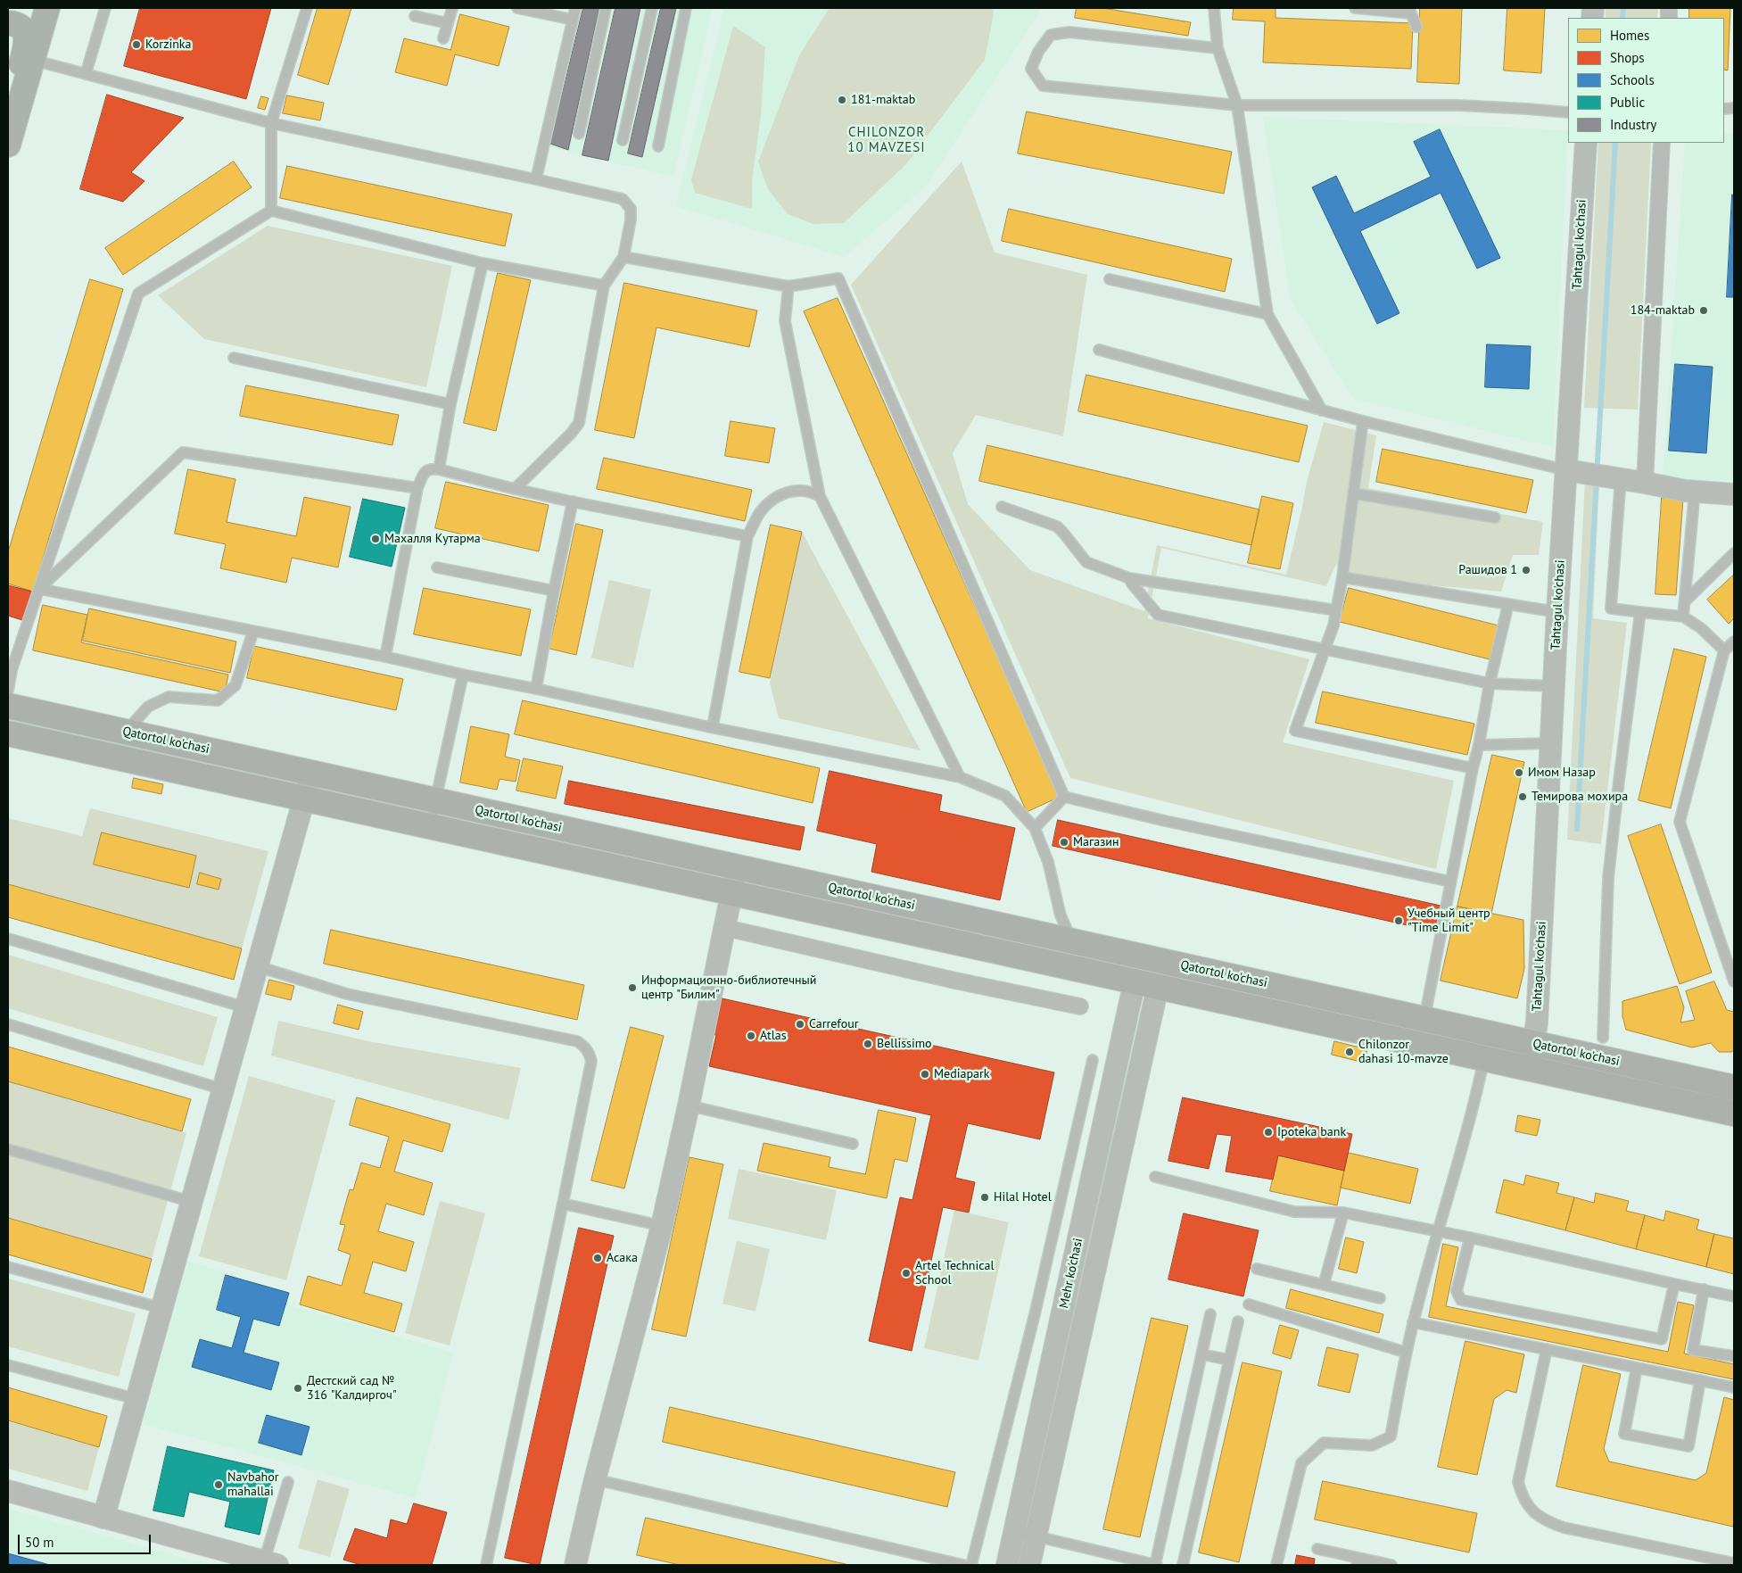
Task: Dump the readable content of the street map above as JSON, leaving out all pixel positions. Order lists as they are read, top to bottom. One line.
{"streets":{"main road":["Qatortol ko'chasi"],"street":["Tahtagul ko'chasi","Mehr ko'chasi"]},"crossings":[["Tahtagul ko'chasi","Qatortol ko'chasi"],["Qatortol ko'chasi","Mehr ko'chasi"]],"districts":["CHILONZOR 10 MAVZESI"],"places":["Korzinka","181-maktab","184-maktab","Махалля Кутарма","Рашидов 1","Имом Назар","Темирова мохира","Магазин","Учебный центр \"Time Limit\"","Информационно-библиотечный центр \"Билим\"","Carrefour","Atlas","Bellissimo","Chilonzor dahasi 10-mavze","Mediapark","Ipoteka bank","Hilal Hotel","Асака","Artel Technical School","Дестский сад № 316 \"Калдиргоч\"","Navbahor mahallai"],"legend":["Homes","Shops","Schools","Public","Industry"],"scale_bar":"50 m"}
